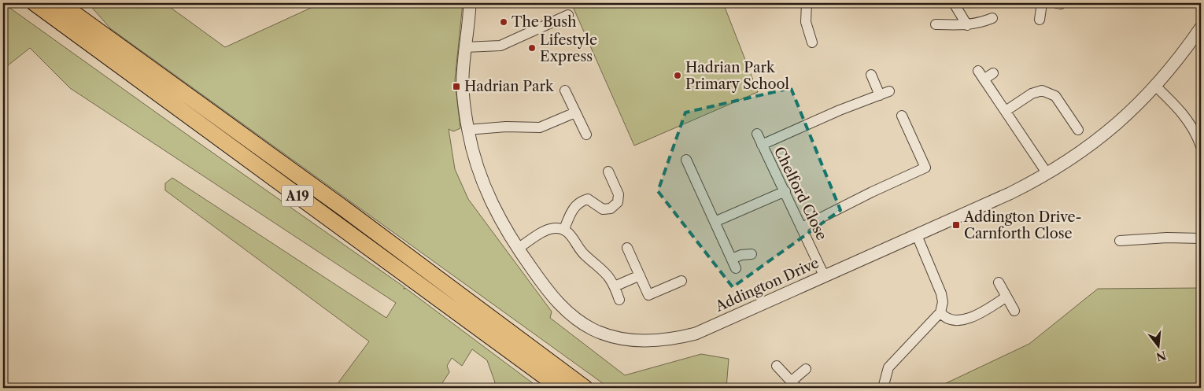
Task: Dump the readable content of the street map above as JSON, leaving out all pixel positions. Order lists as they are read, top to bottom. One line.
{"streets":{"highway":["A19"],"street":["Chelford Close","Addington Drive"]},"crossings":[["Chelford Close","Addington Drive"]],"places":{"other":["The Bush","Lifestyle Express","Hadrian Park Primary School"],"transit":["Hadrian Park","Addington Drive- Carnforth Close"]},"north":"bottom"}
